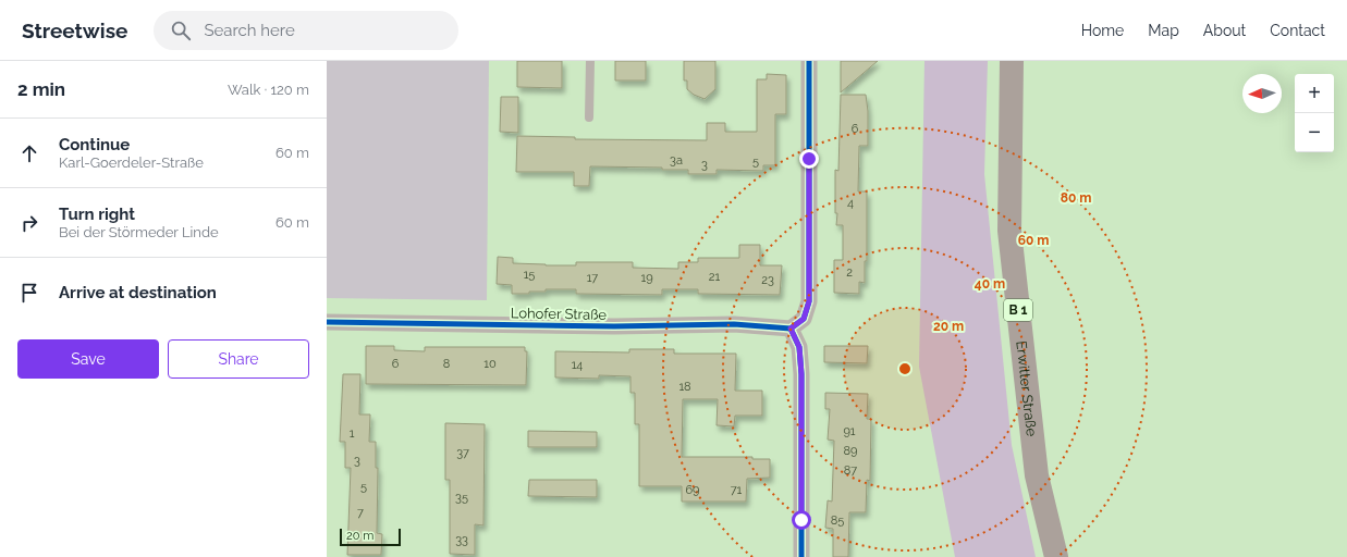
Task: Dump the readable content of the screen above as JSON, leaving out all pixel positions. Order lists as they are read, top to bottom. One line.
{"streets":{"main road":["B 1","Erwitter Straße"],"street":["Lohofer Straße"]},"house_numbers":["6","3a","5","3","4","2","15","21","17","19","23","6","8","10","14","18","91","1","89","37","3","87","5","69","71","35","7","85","33"],"scale_bar":"20 m","north":"left","page":{"header":"Streetwise","search":"Search here","nav":["Home","Map","About","Contact"],"heading":["2 min","Walk · 120 m"],"map_buttons":["+","−"],"list":[["Continue","Karl-Goerdeler-Straße","60 m"],["Turn right","Bei der Störmeder Linde","60 m"],"Arrive at destination"],"buttons":["Save","Share"],"scale":"20 m"},"rings":["80 m","60 m","40 m","20 m"]}
